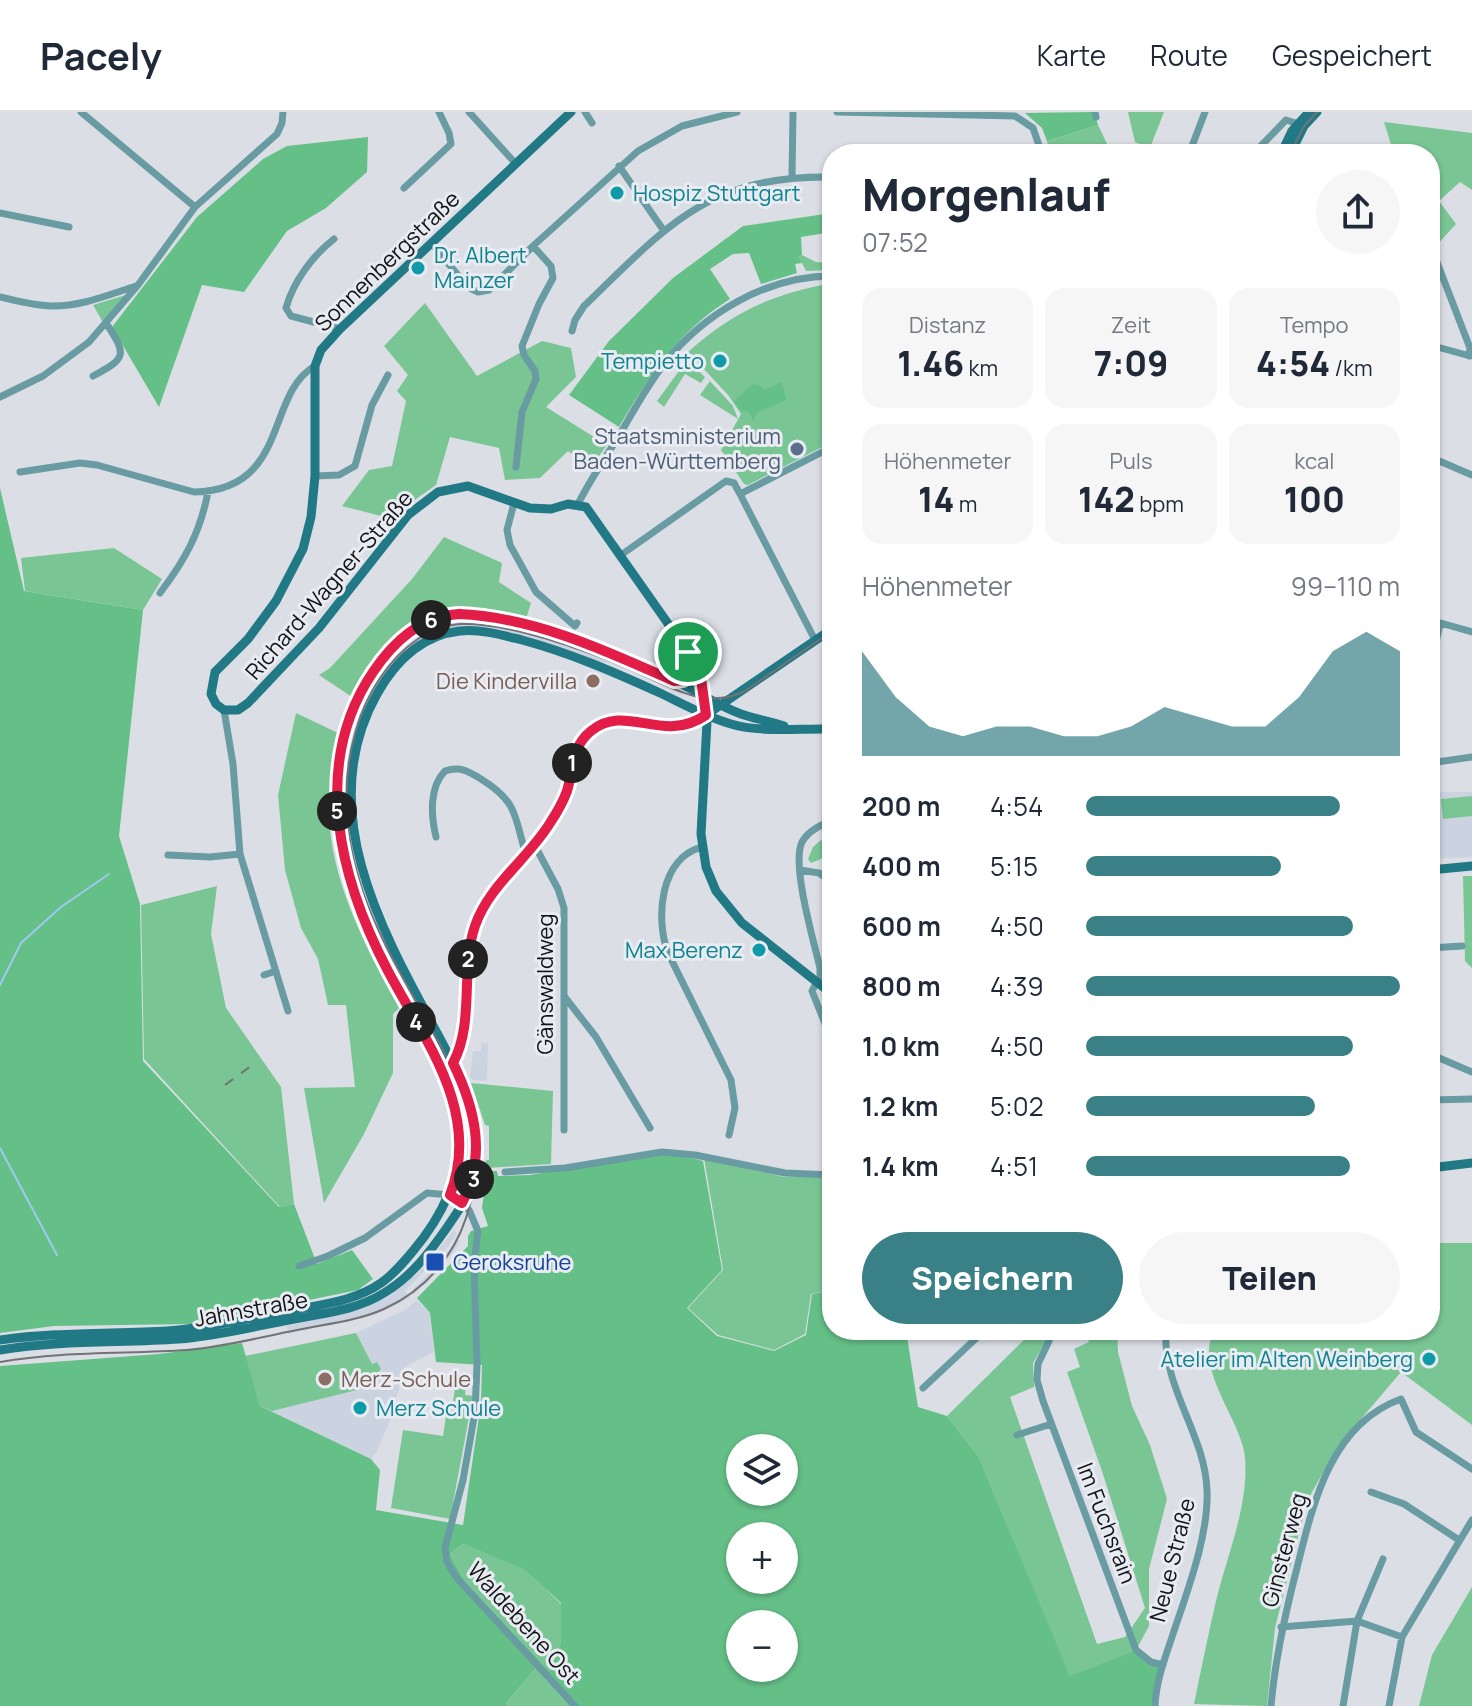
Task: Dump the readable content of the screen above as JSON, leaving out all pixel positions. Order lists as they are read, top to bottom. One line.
{"streets":{"main road":["Sonnenbergstraße","Richard-Wagner-Straße","Jahnstraße"],"street":["Gänswaldweg","Im Fuchsrain","Ginsterweg","Neue Straße","Waldebene Ost"]},"crossings":[["Sonnenbergstraße","Richard-Wagner-Straße"],["Jahnstraße","Waldebene Ost"],["Im Fuchsrain","Neue Straße"]],"places":{"other":["Hospiz Stuttgart","Dr. Albert Mainzer","Tempietto","Staatsministerium Baden-Württemberg","Die Kindervilla","Max Berenz","Atelier im Alten Weinberg","Merz-Schule","Merz Schule"],"transit":["Geroksruhe"]},"page":{"header":"Pacely","nav":["Karte","Route","Gespeichert"],"heading":["Morgenlauf","07:52"],"stats":[["Distanz","1.46 km"],["Zeit","7:09"],["Tempo","4:54 /km"],["Höhenmeter","14 m"],["Puls","142 bpm"],["kcal","100"]],"chart":["Höhenmeter","99–110 m"],"pins":["6","1","5","2","4","3"],"list":[{"name":"200 m","note":"4:54"},{"name":"400 m","note":"5:15"},{"name":"600 m","note":"4:50"},{"name":"800 m","note":"4:39"},{"name":"1.0 km","note":"4:50"},{"name":"1.2 km","note":"5:02"},{"name":"1.4 km","note":"4:51"}],"buttons":["Speichern","Teilen"],"map_buttons":["+","−"]}}
